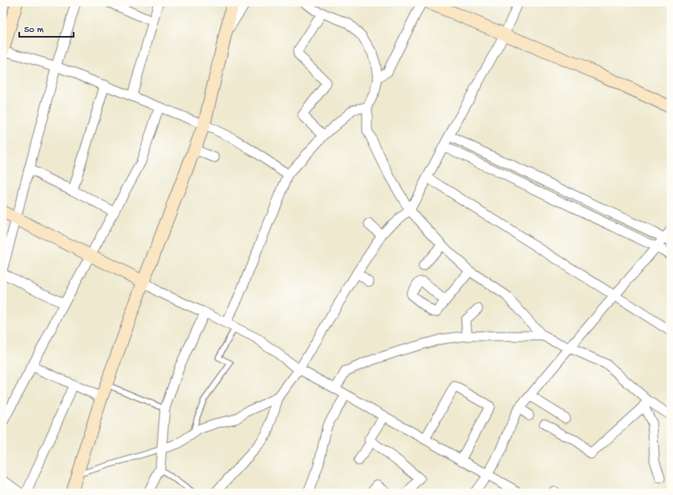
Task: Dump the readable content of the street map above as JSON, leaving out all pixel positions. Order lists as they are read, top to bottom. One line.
{"scale_bar":"50 m"}
